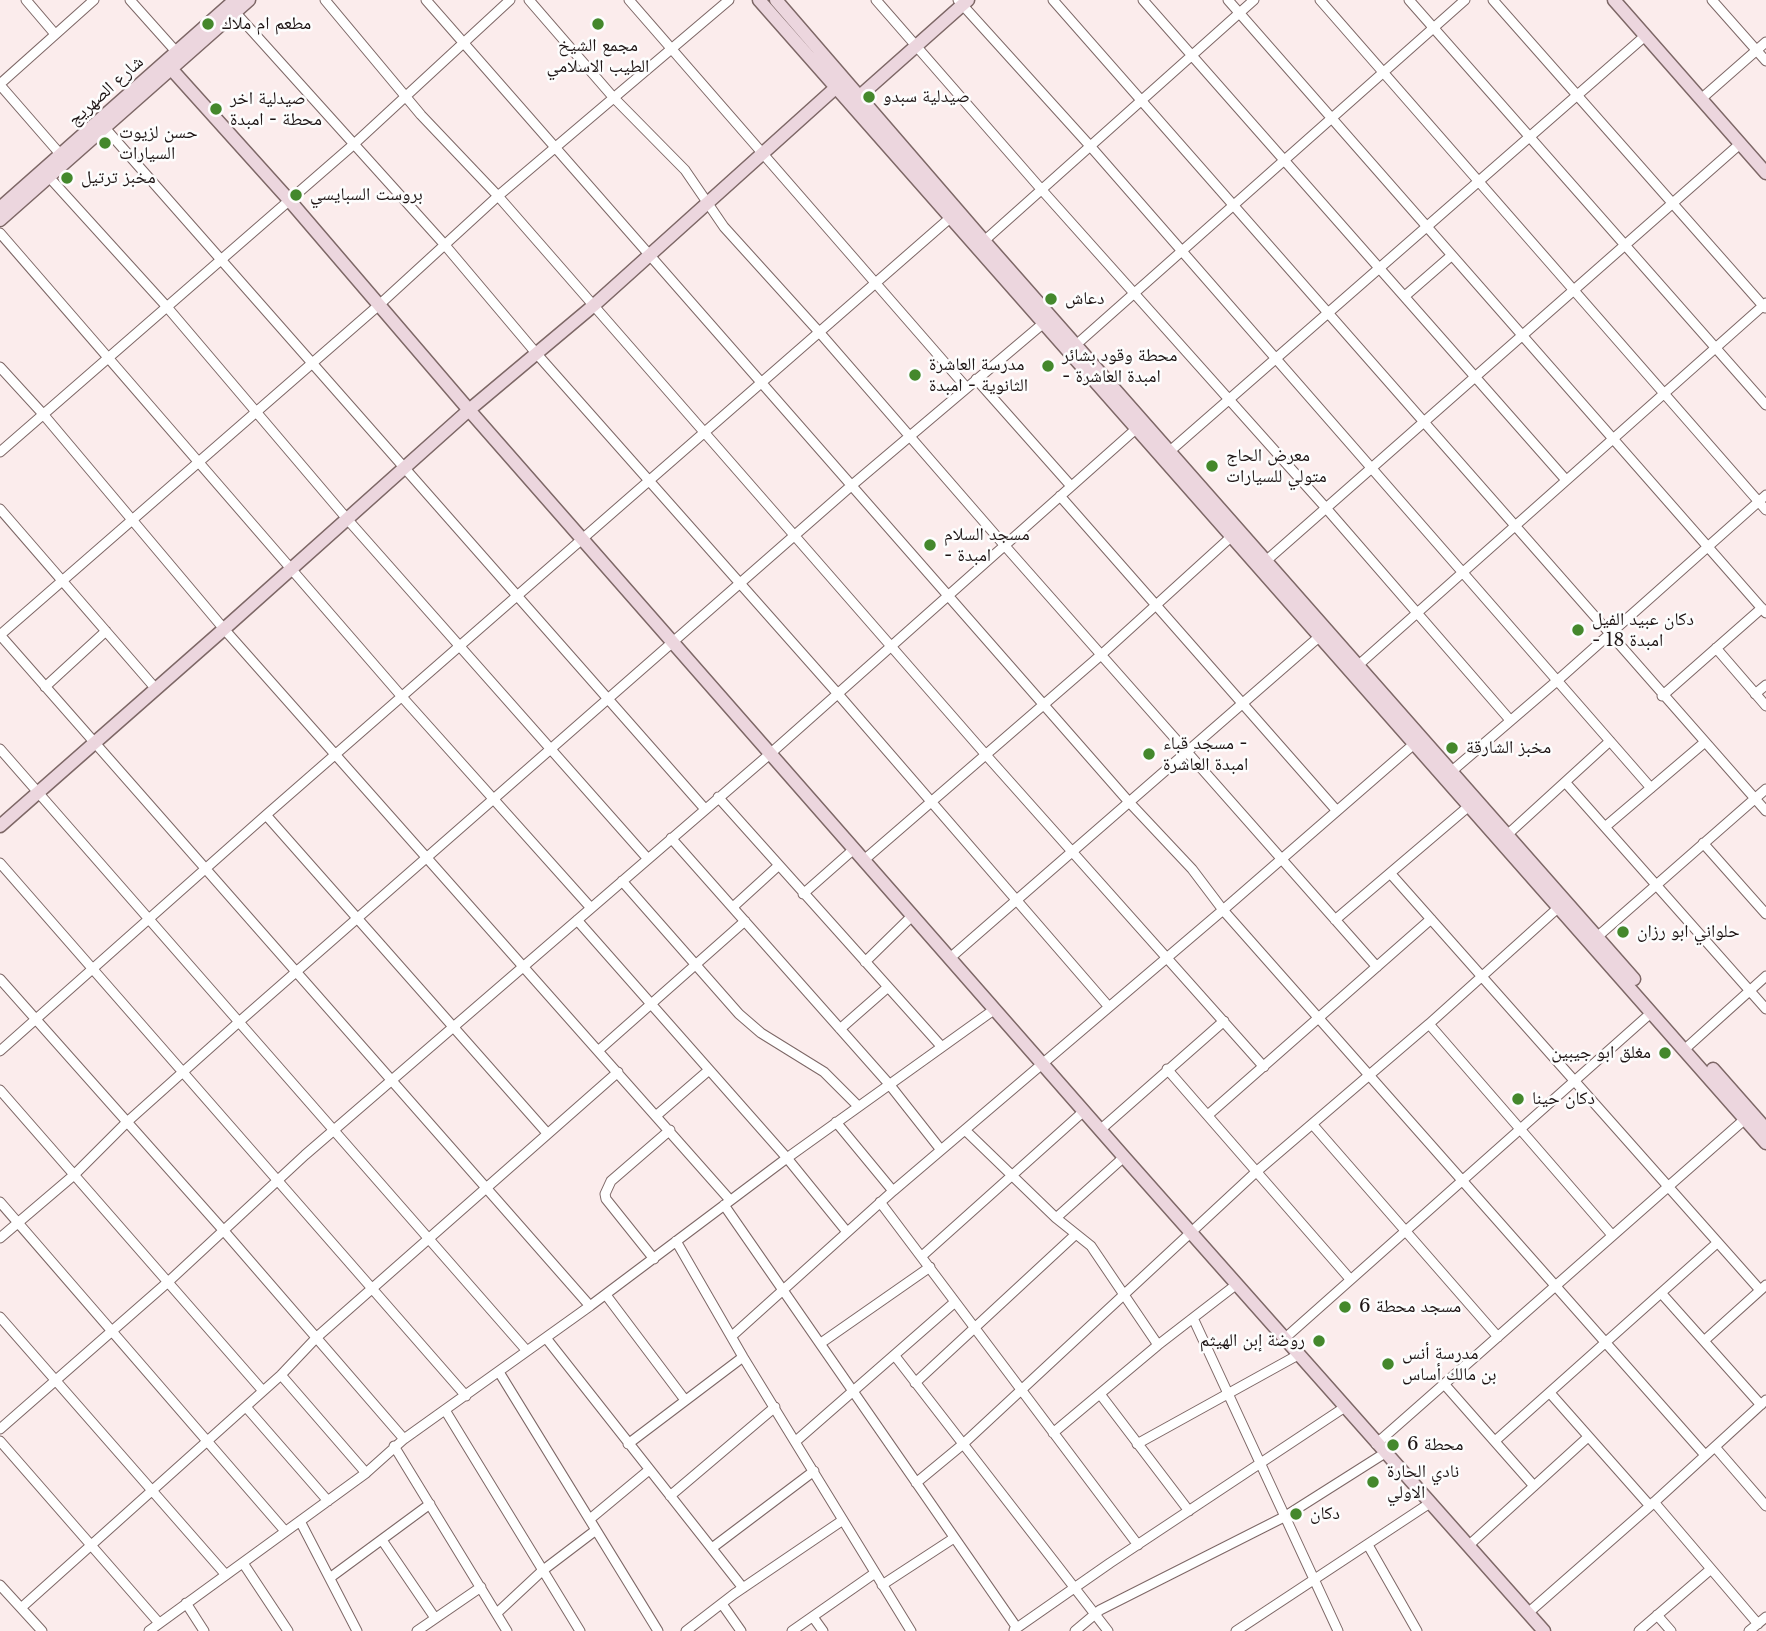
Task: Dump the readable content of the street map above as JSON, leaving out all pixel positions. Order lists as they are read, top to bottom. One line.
{"streets":{"street":["شارع الصهريج"]},"places":["مطعم ام ملاك","مجمع الشيخ الطيب الاسلامي","صيدلية سبدو","صيدلية اخر محطة - امبدة","حسن لزيوت السيارات","مخبز ترتيل","بروست السبايسي","دعاش","محطة وقود بشائر - امبدة العاشرة","مدرسة العاشرة الثانوية - امبدة","معرض الحاج متولي للسيارات","مسجد السلام - امبدة","دكان عبيد الفيل - امبدة 18","مخبز الشارقة","مسجد قباء - امبدة العاشرة","حلواني ابو رزان","مغلق ابو جيبين","دكان حينا","مسجد محطة 6","روضة إبن الهيثم","مدرسة أنس بن مالك أساس","محطة 6","نادي الحارة الاولي","دكان"]}
